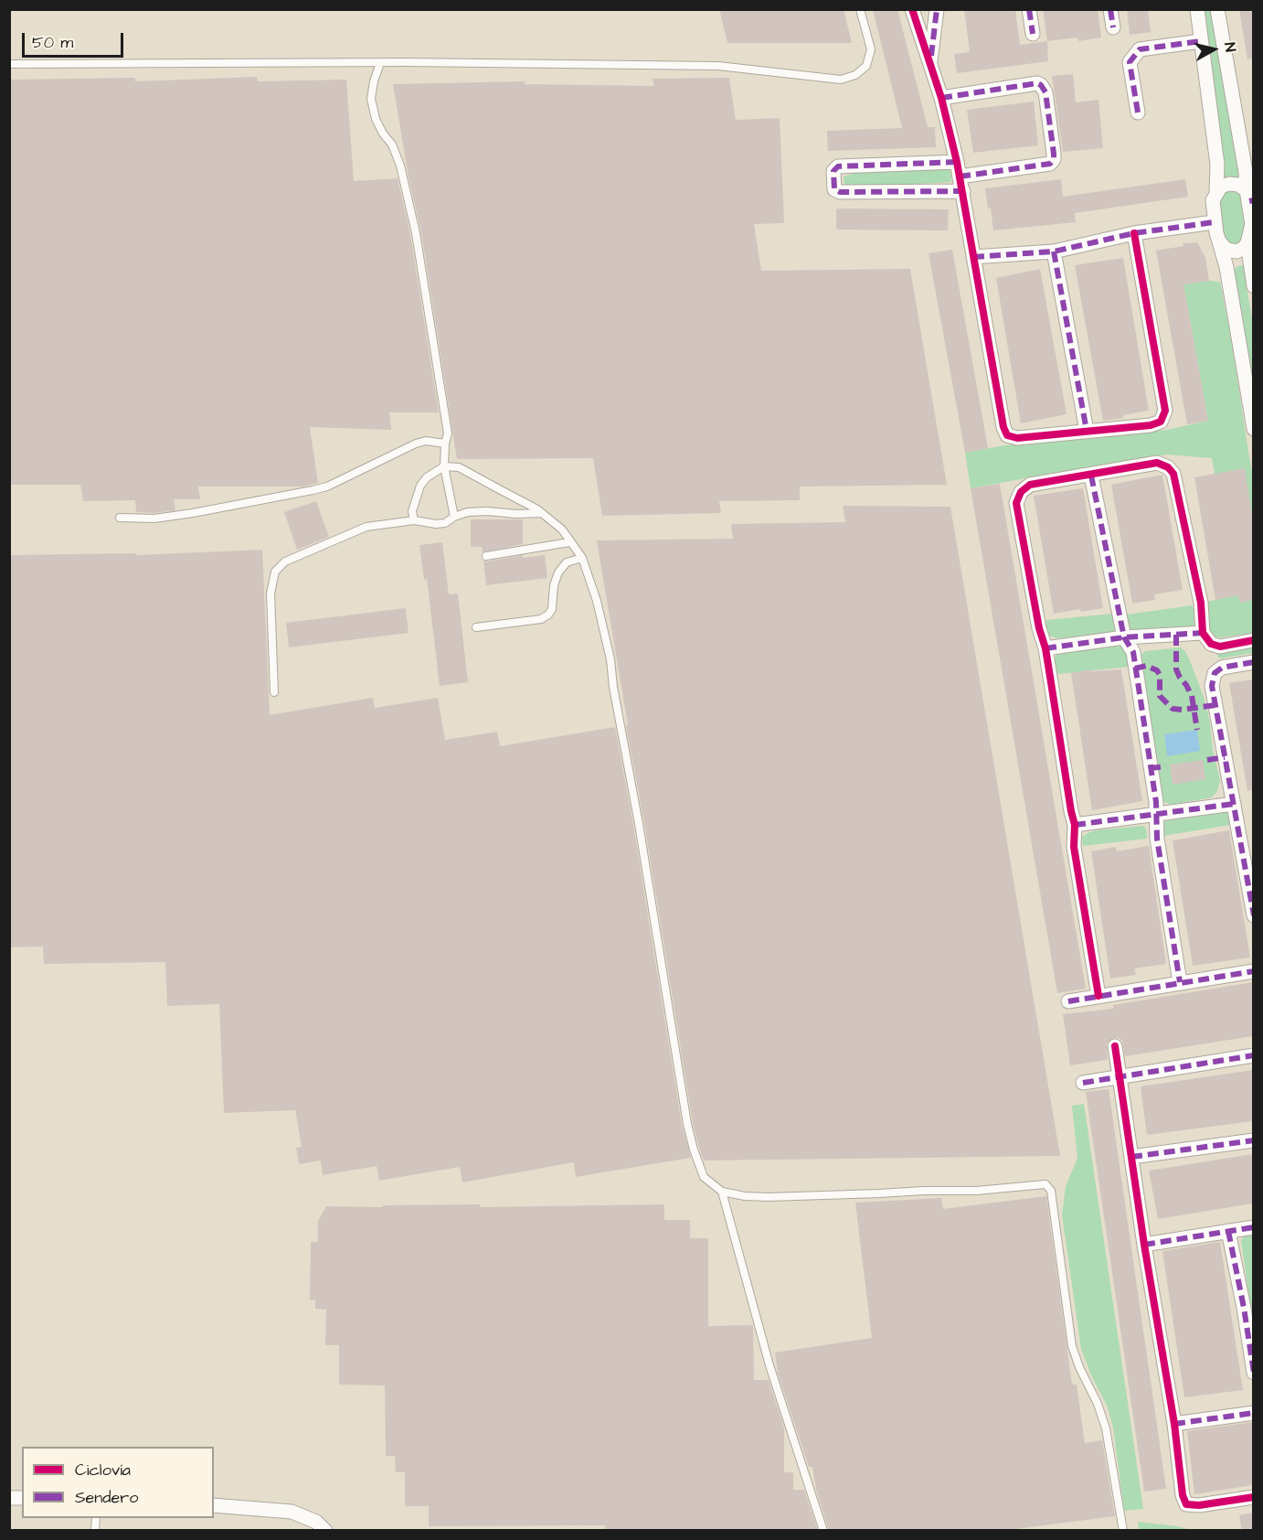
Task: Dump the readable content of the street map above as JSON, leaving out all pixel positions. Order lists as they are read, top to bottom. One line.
{"legend":["Ciclovía","Sendero"],"scale_bar":"50 m","north":"right"}
